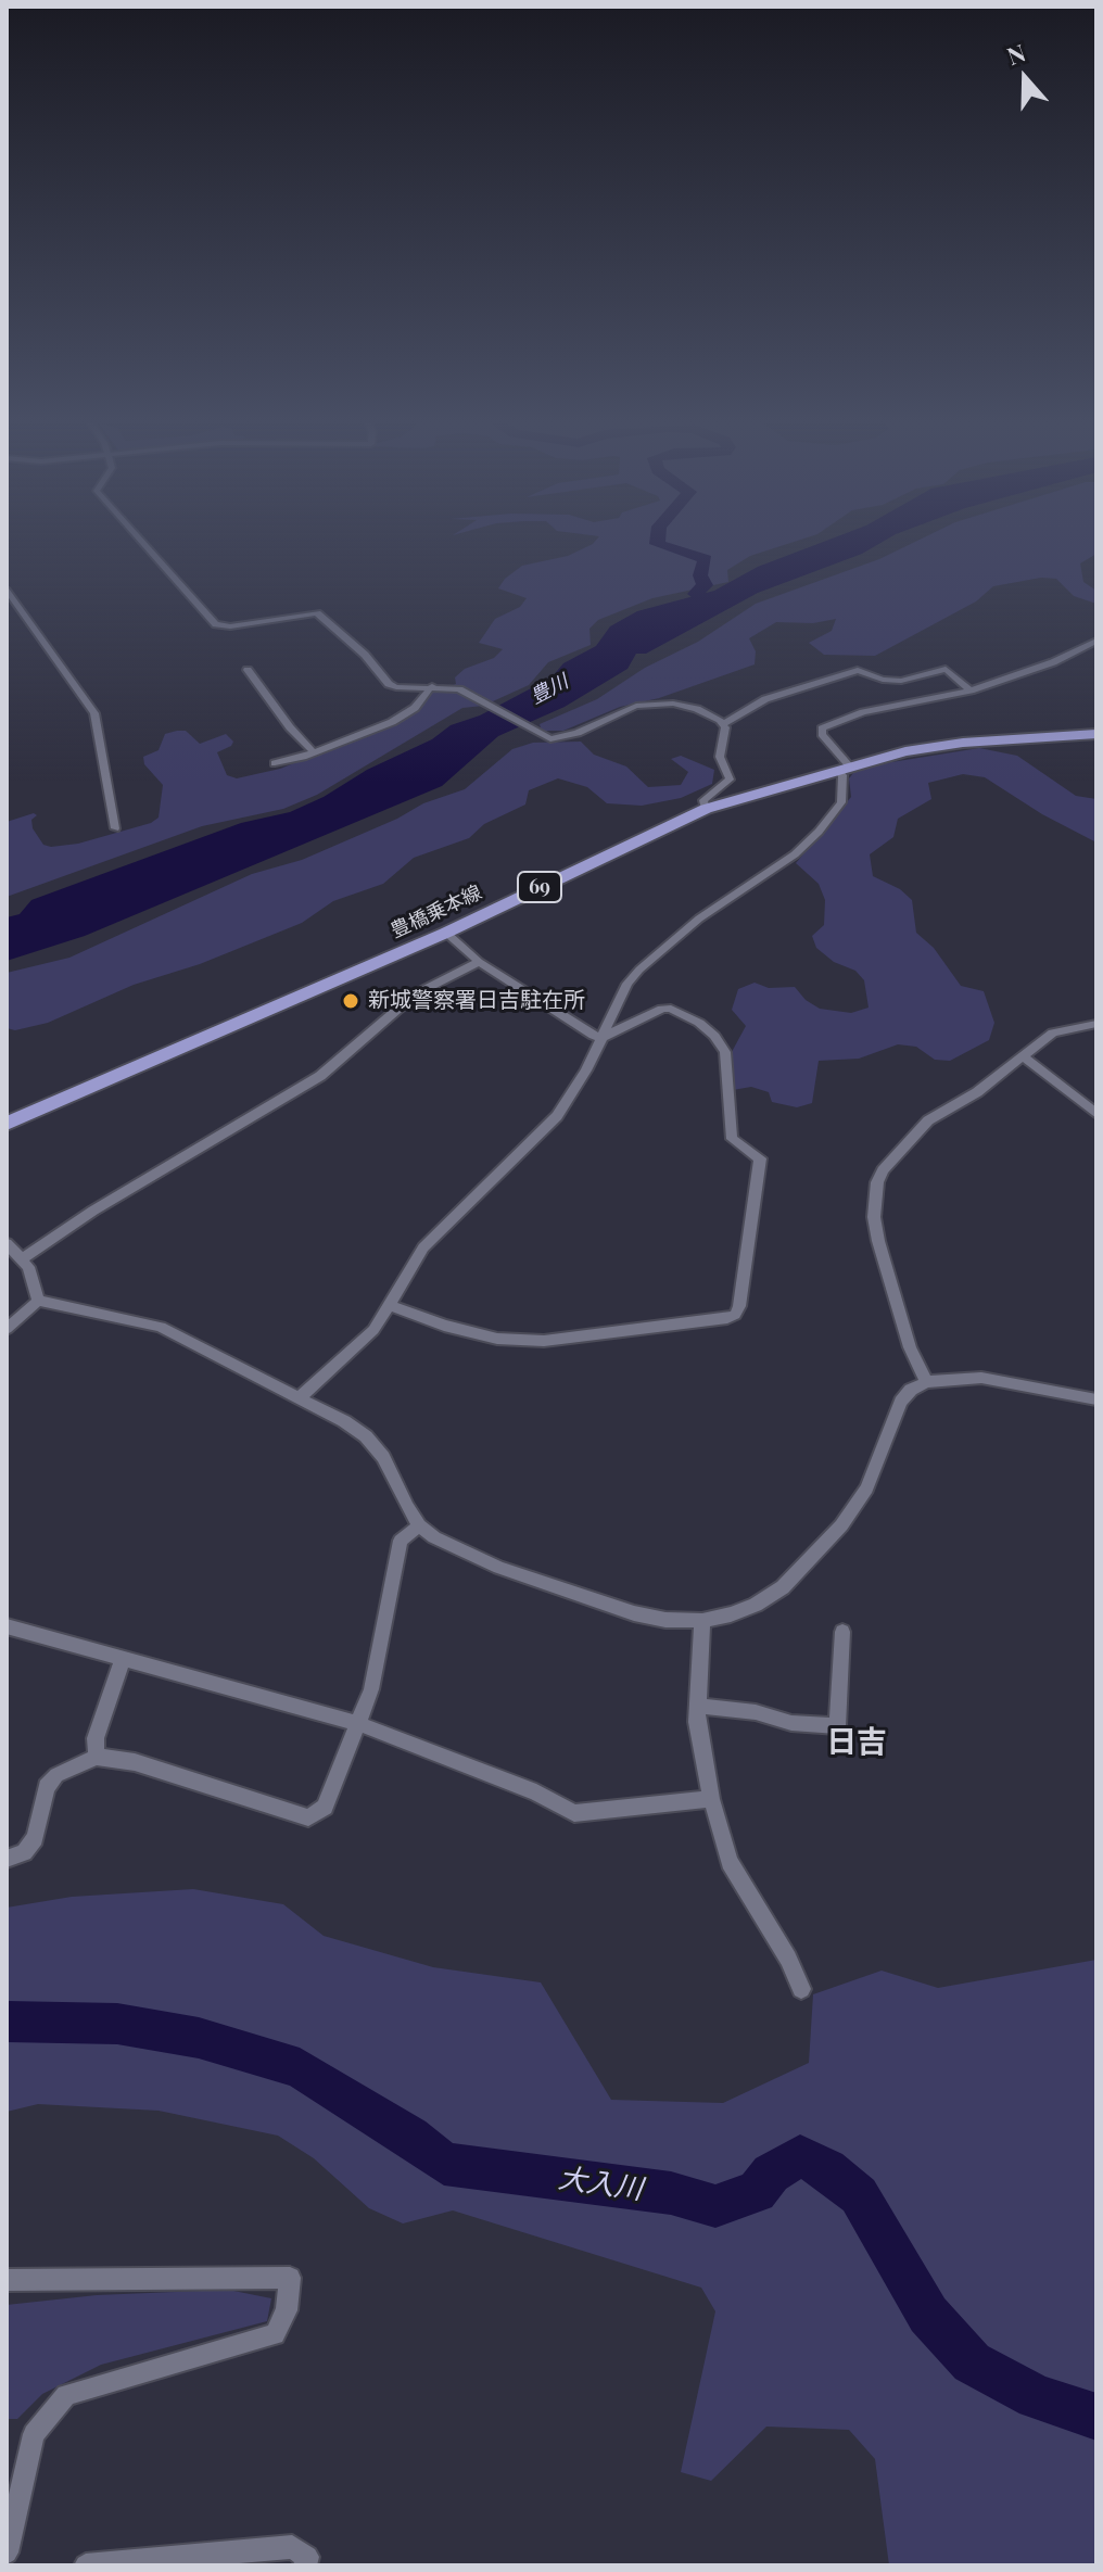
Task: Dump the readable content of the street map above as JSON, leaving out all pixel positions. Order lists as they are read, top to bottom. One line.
{"streets":{"main road":["69","豊橋乗本線"]},"districts":["日吉"],"water":["豊川","大入川"],"places":["新城警察署日吉駐在所"],"north":"top"}
